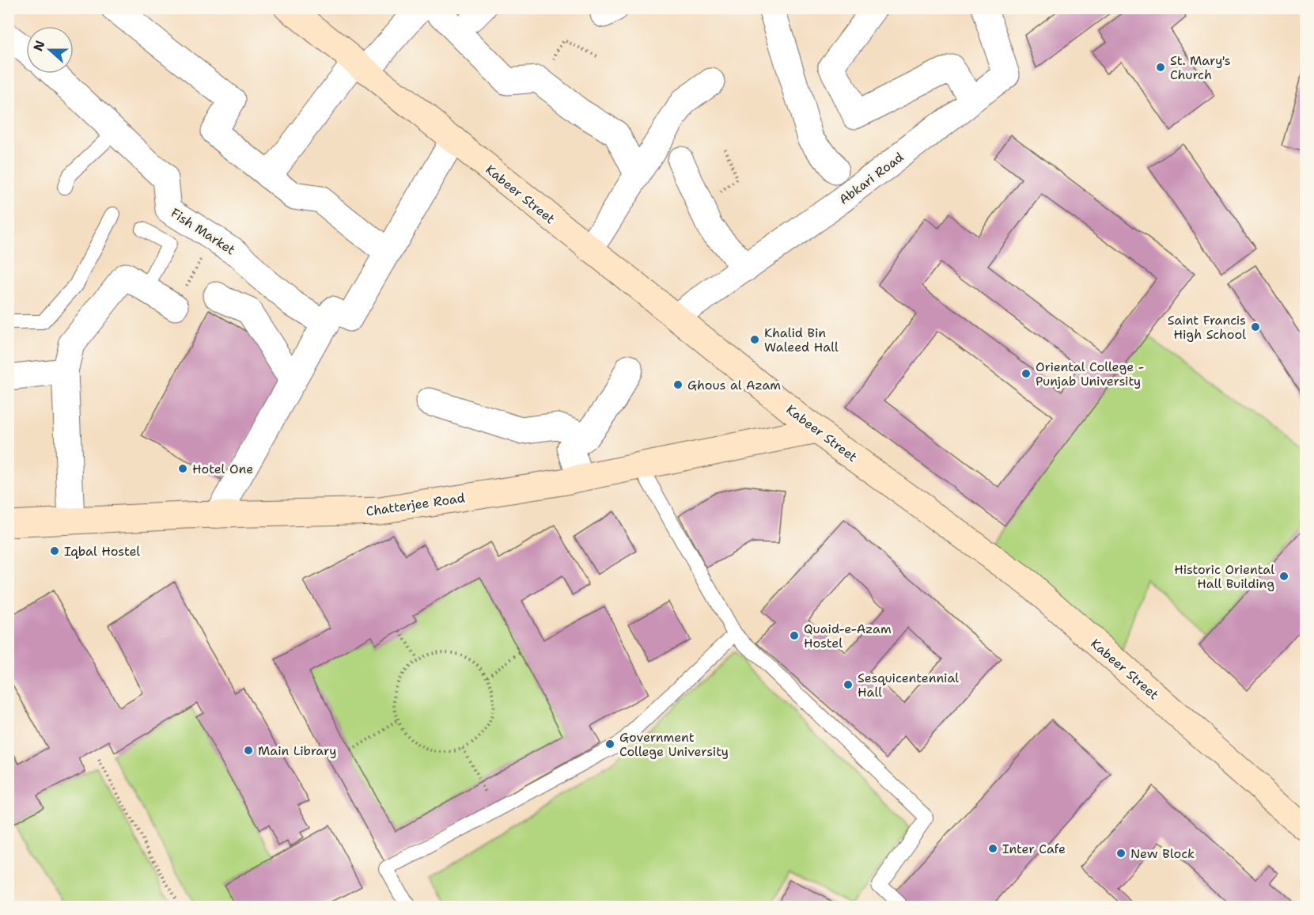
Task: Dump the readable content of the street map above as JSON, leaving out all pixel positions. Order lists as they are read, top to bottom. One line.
{"streets":{"street":["Abkari Road","Kabeer Street","Fish Market","Chatterjee Road"]},"crossings":[["Abkari Road","Kabeer Street"],["Kabeer Street","Chatterjee Road"]],"places":["St. Mary's Church","Saint Francis High School","Khalid Bin Waleed Hall","Oriental College - Punjab University","Ghous al Azam","Hotel One","Iqbal Hostel","Historic Oriental Hall Building","Quaid-e-Azam Hostel","Sesquicentennial Hall","Government College University","Main Library","Inter Cafe","New Block"],"north":"left"}
